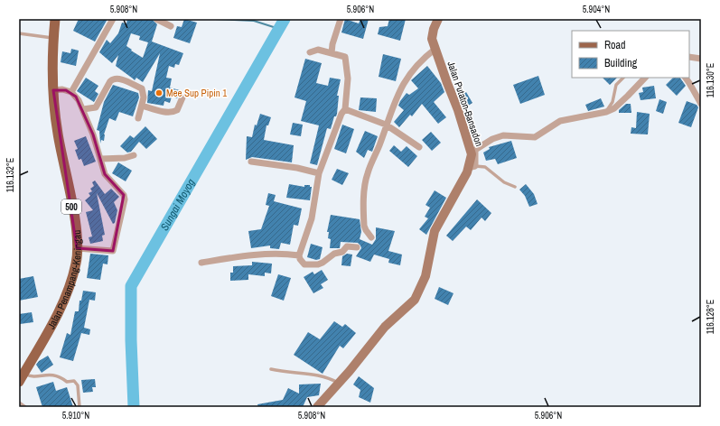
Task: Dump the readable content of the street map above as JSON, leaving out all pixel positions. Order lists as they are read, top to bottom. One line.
{"streets":{"main road":["500","Jalan Penampang-Keningau"],"street":["Jalan Putaton-Bansadon"]},"water":["Sungai Moyog"],"places":["Mee Sup Pipin 1"],"legend":["Road","Building"],"coordinates":["5.908°N","5.906°N","5.904°N","116.130°E","116.132°E","116.128°E","5.910°N"]}
